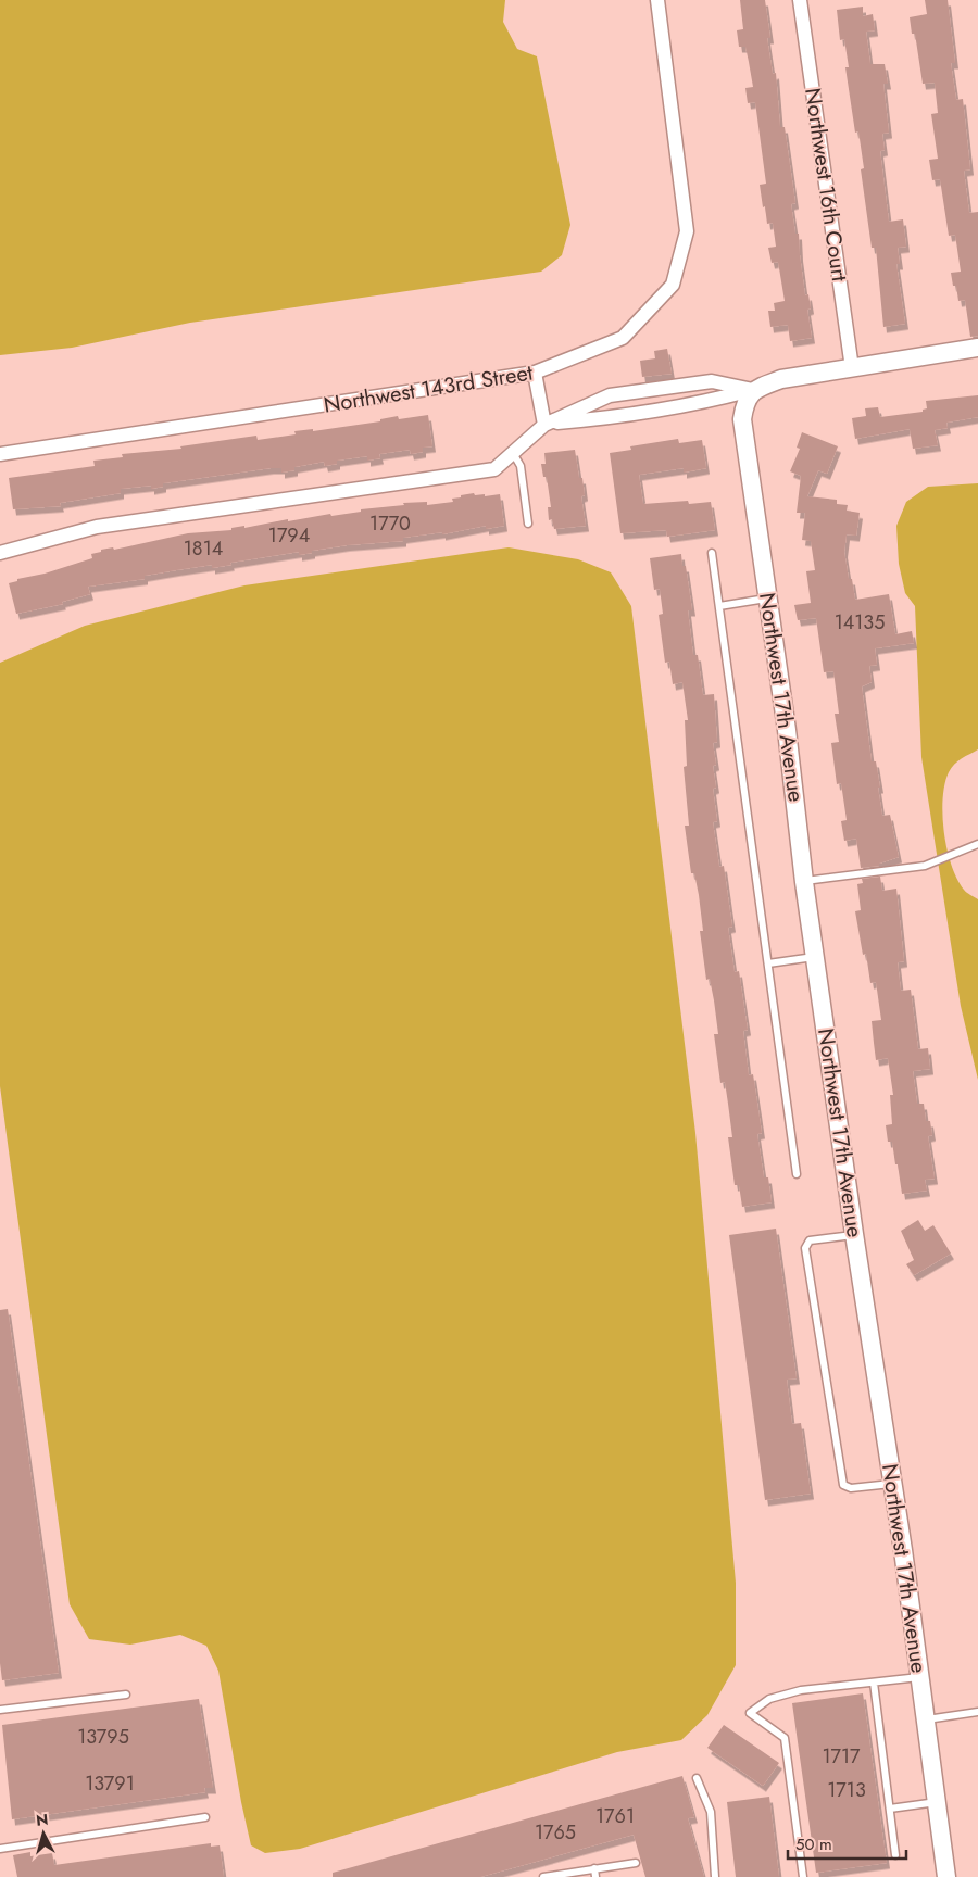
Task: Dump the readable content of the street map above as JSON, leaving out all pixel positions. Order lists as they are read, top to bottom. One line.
{"streets":{"street":["Northwest 16th Court","Northwest 143rd Street","Northwest 17th Avenue"]},"house_numbers":["1770","1794","1814","14135","13795","1717","13791","1713","1761","1765"],"scale_bar":"50 m","north":"top"}
